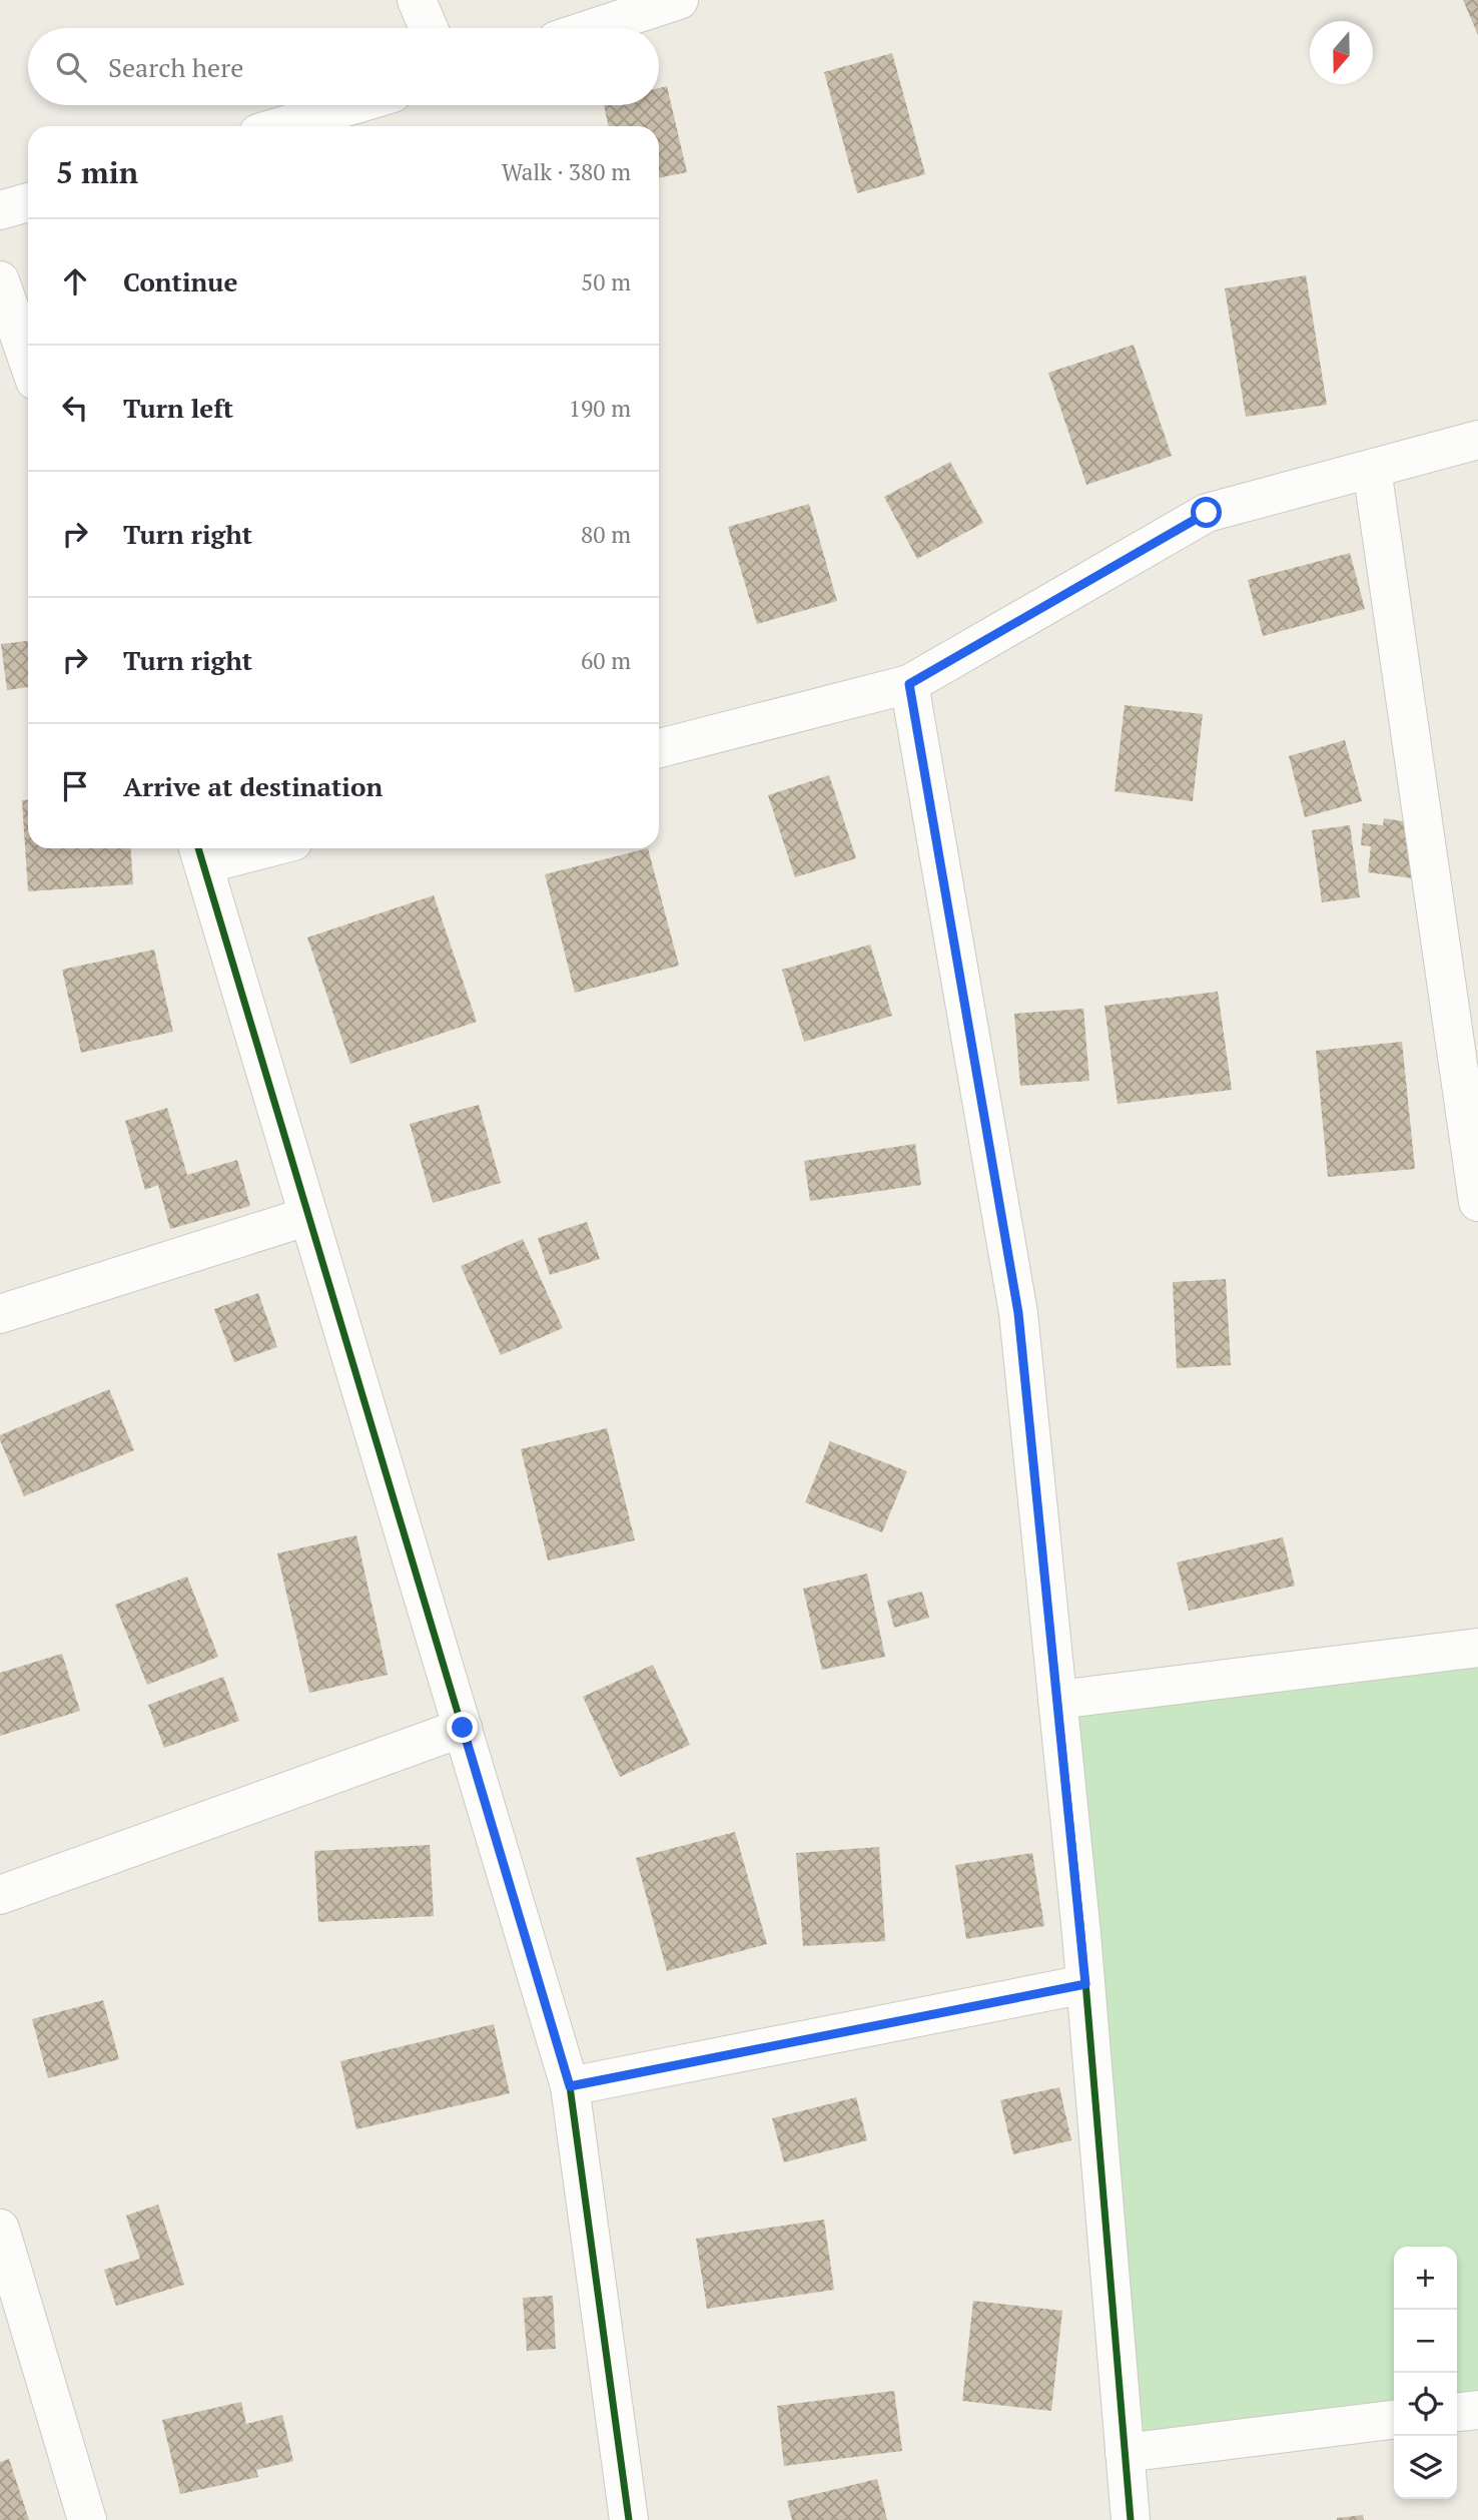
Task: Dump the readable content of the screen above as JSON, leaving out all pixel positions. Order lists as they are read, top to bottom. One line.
{"north":"bottom","page":{"search":"Search here","heading":["5 min","Walk · 380 m"],"list":[["Continue","50 m"],["Turn left","190 m"],["Turn right","80 m"],["Turn right","60 m"],"Arrive at destination"],"map_buttons":["+","−"]}}
